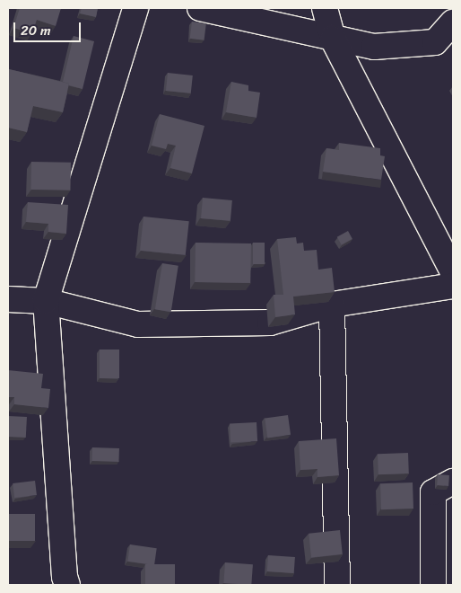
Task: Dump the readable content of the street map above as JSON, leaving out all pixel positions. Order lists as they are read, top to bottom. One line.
{"scale_bar":"20 m"}
